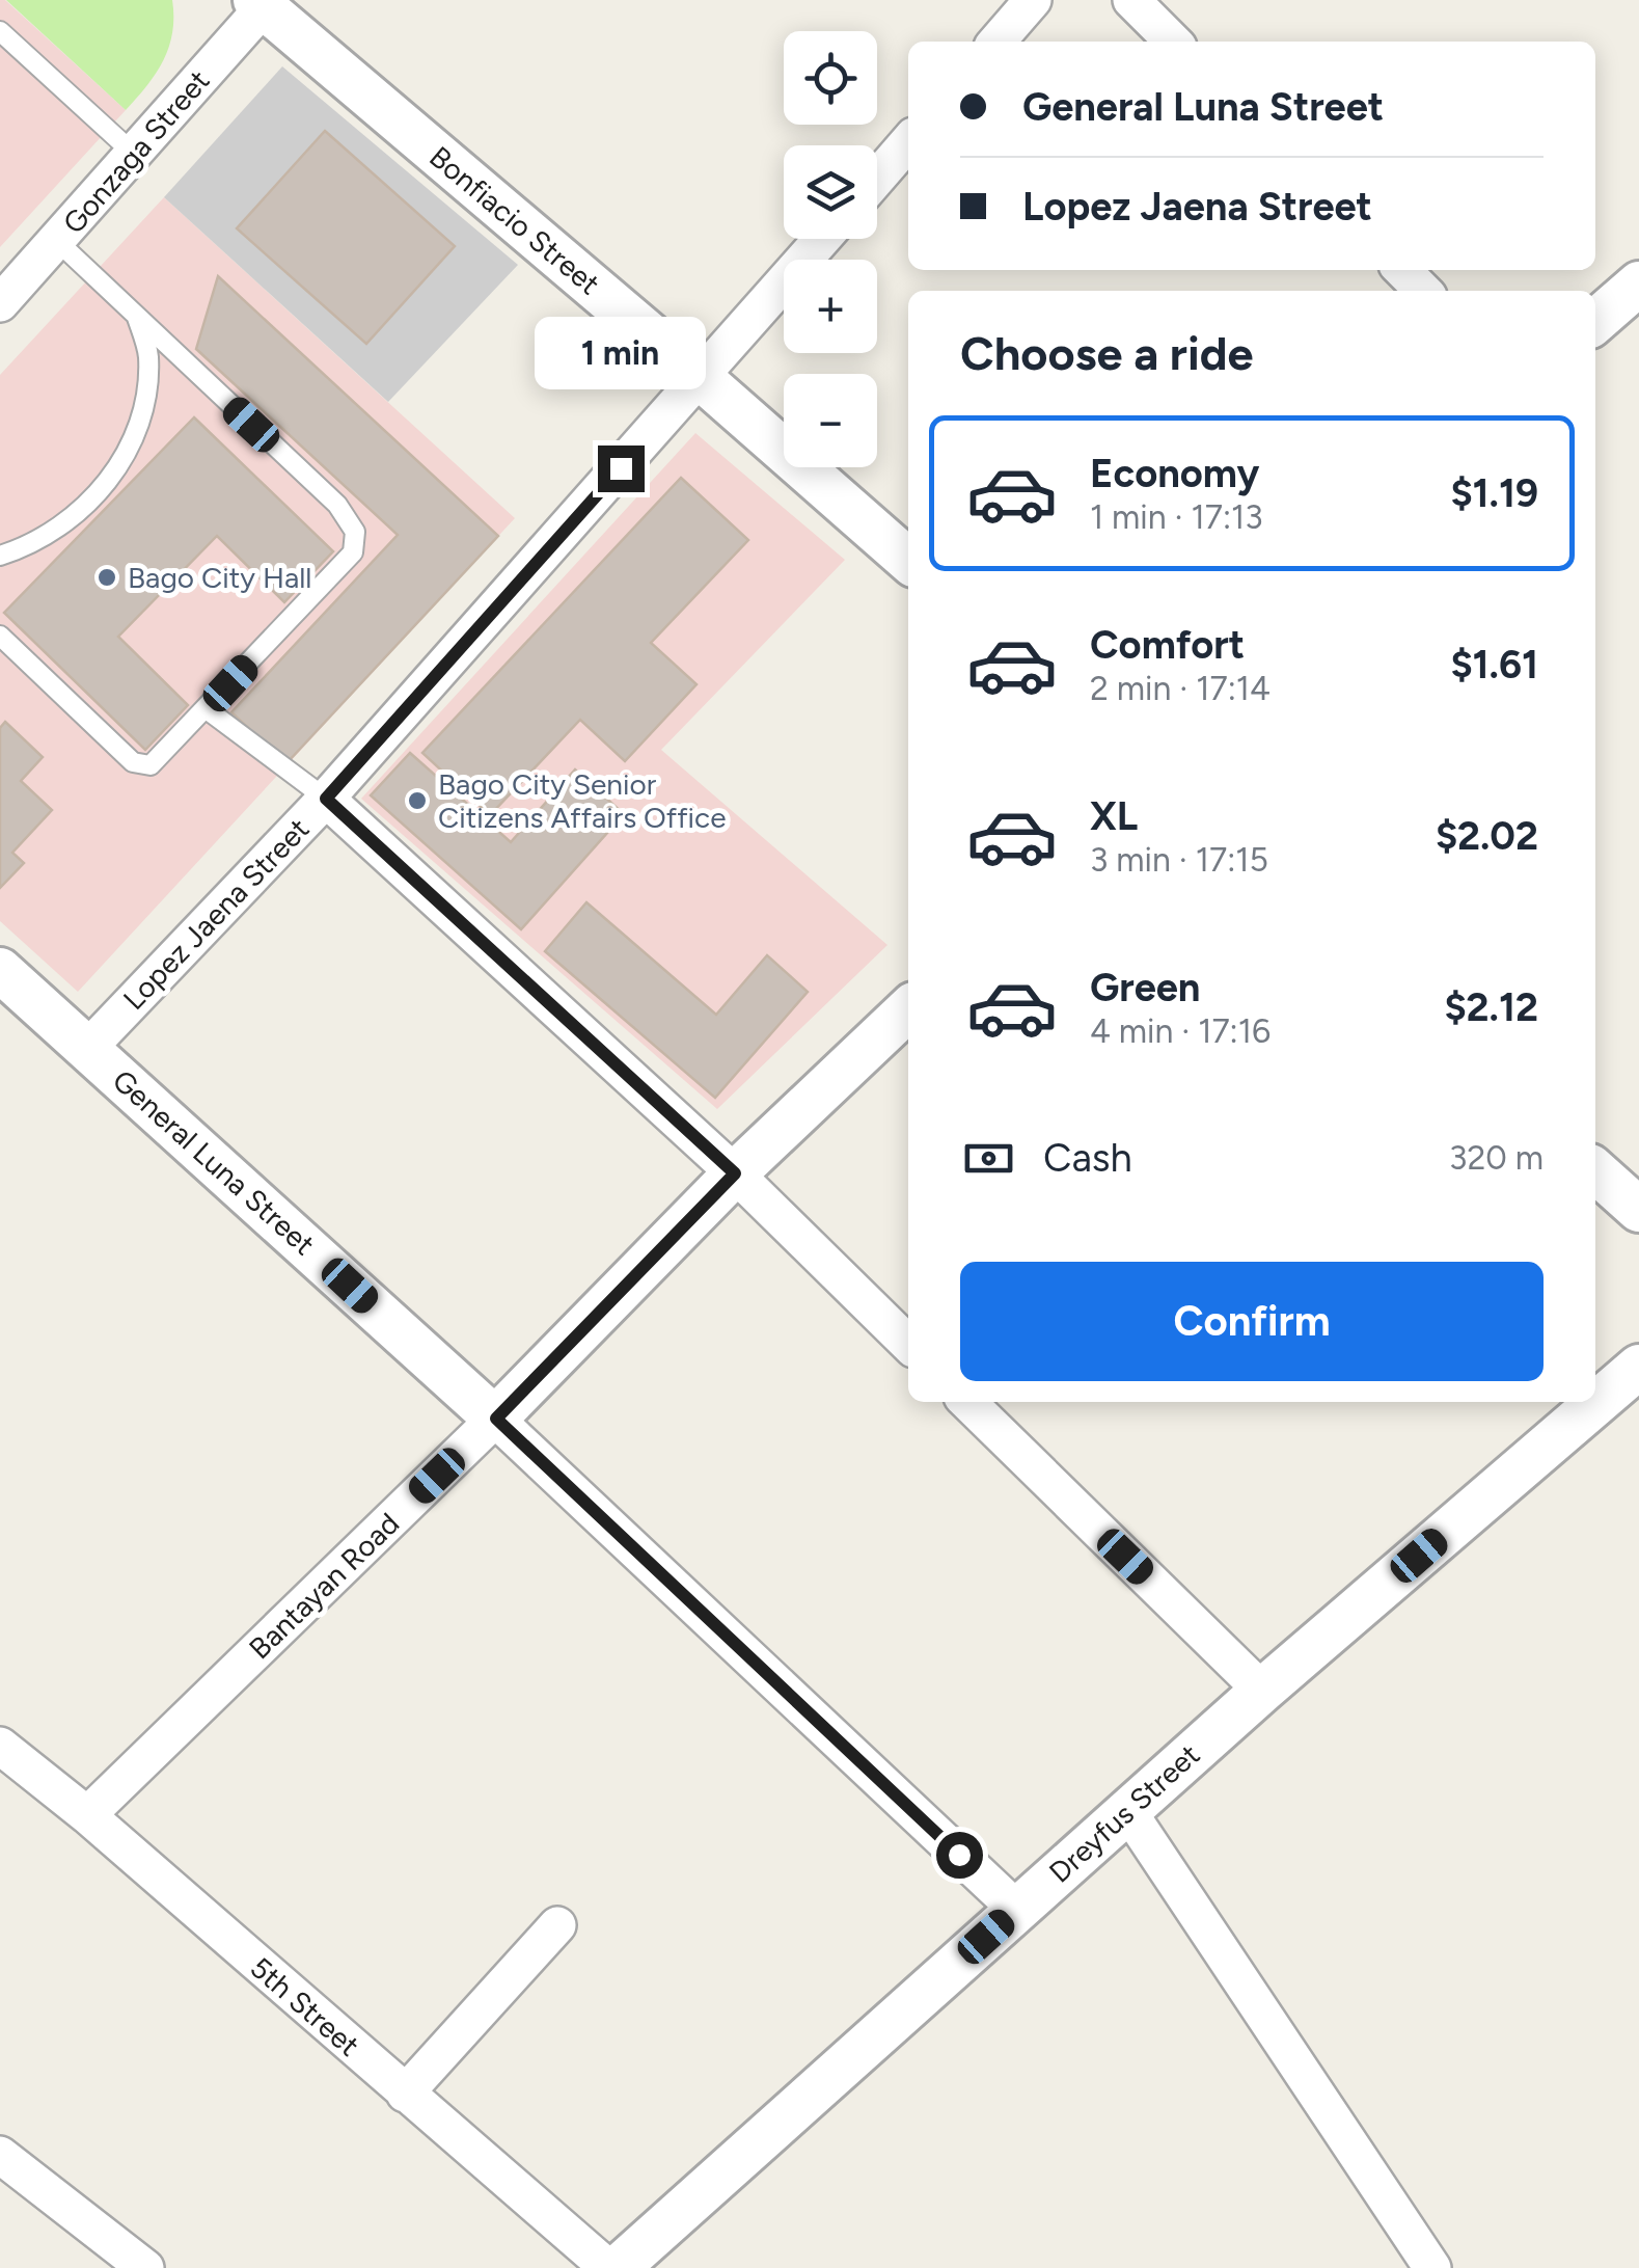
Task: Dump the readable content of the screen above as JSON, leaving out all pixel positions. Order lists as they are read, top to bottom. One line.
{"streets":{"street":["Gonzaga Street","Bonfiacio Street","Lopez Jaena Street","General Luna Street","Bantayan Road","Dreyfus Street","5th Street"]},"crossings":[["Gonzaga Street","Bonfiacio Street"],["Bonfiacio Street","Lopez Jaena Street"],["Lopez Jaena Street","General Luna Street"],["General Luna Street","Bantayan Road"],["General Luna Street","Dreyfus Street"],["Bantayan Road","5th Street"]],"places":["Bago City Hall","Bago City Senior Citizens Affairs Office"],"page":{"map_buttons":["+","−"],"banner":["General Luna Street","Lopez Jaena Street"],"heading":"Choose a ride","bubble":"1 min","list":[{"name":"Economy","note":"1 min · 17:13","value":"$1.19"},{"name":"Comfort","note":"2 min · 17:14","value":"$1.61"},{"name":"XL","note":"3 min · 17:15","value":"$2.02"},{"name":"Green","note":"4 min · 17:16","value":"$2.12"}],"pay":["Cash","320 m"],"buttons":"Confirm"}}
